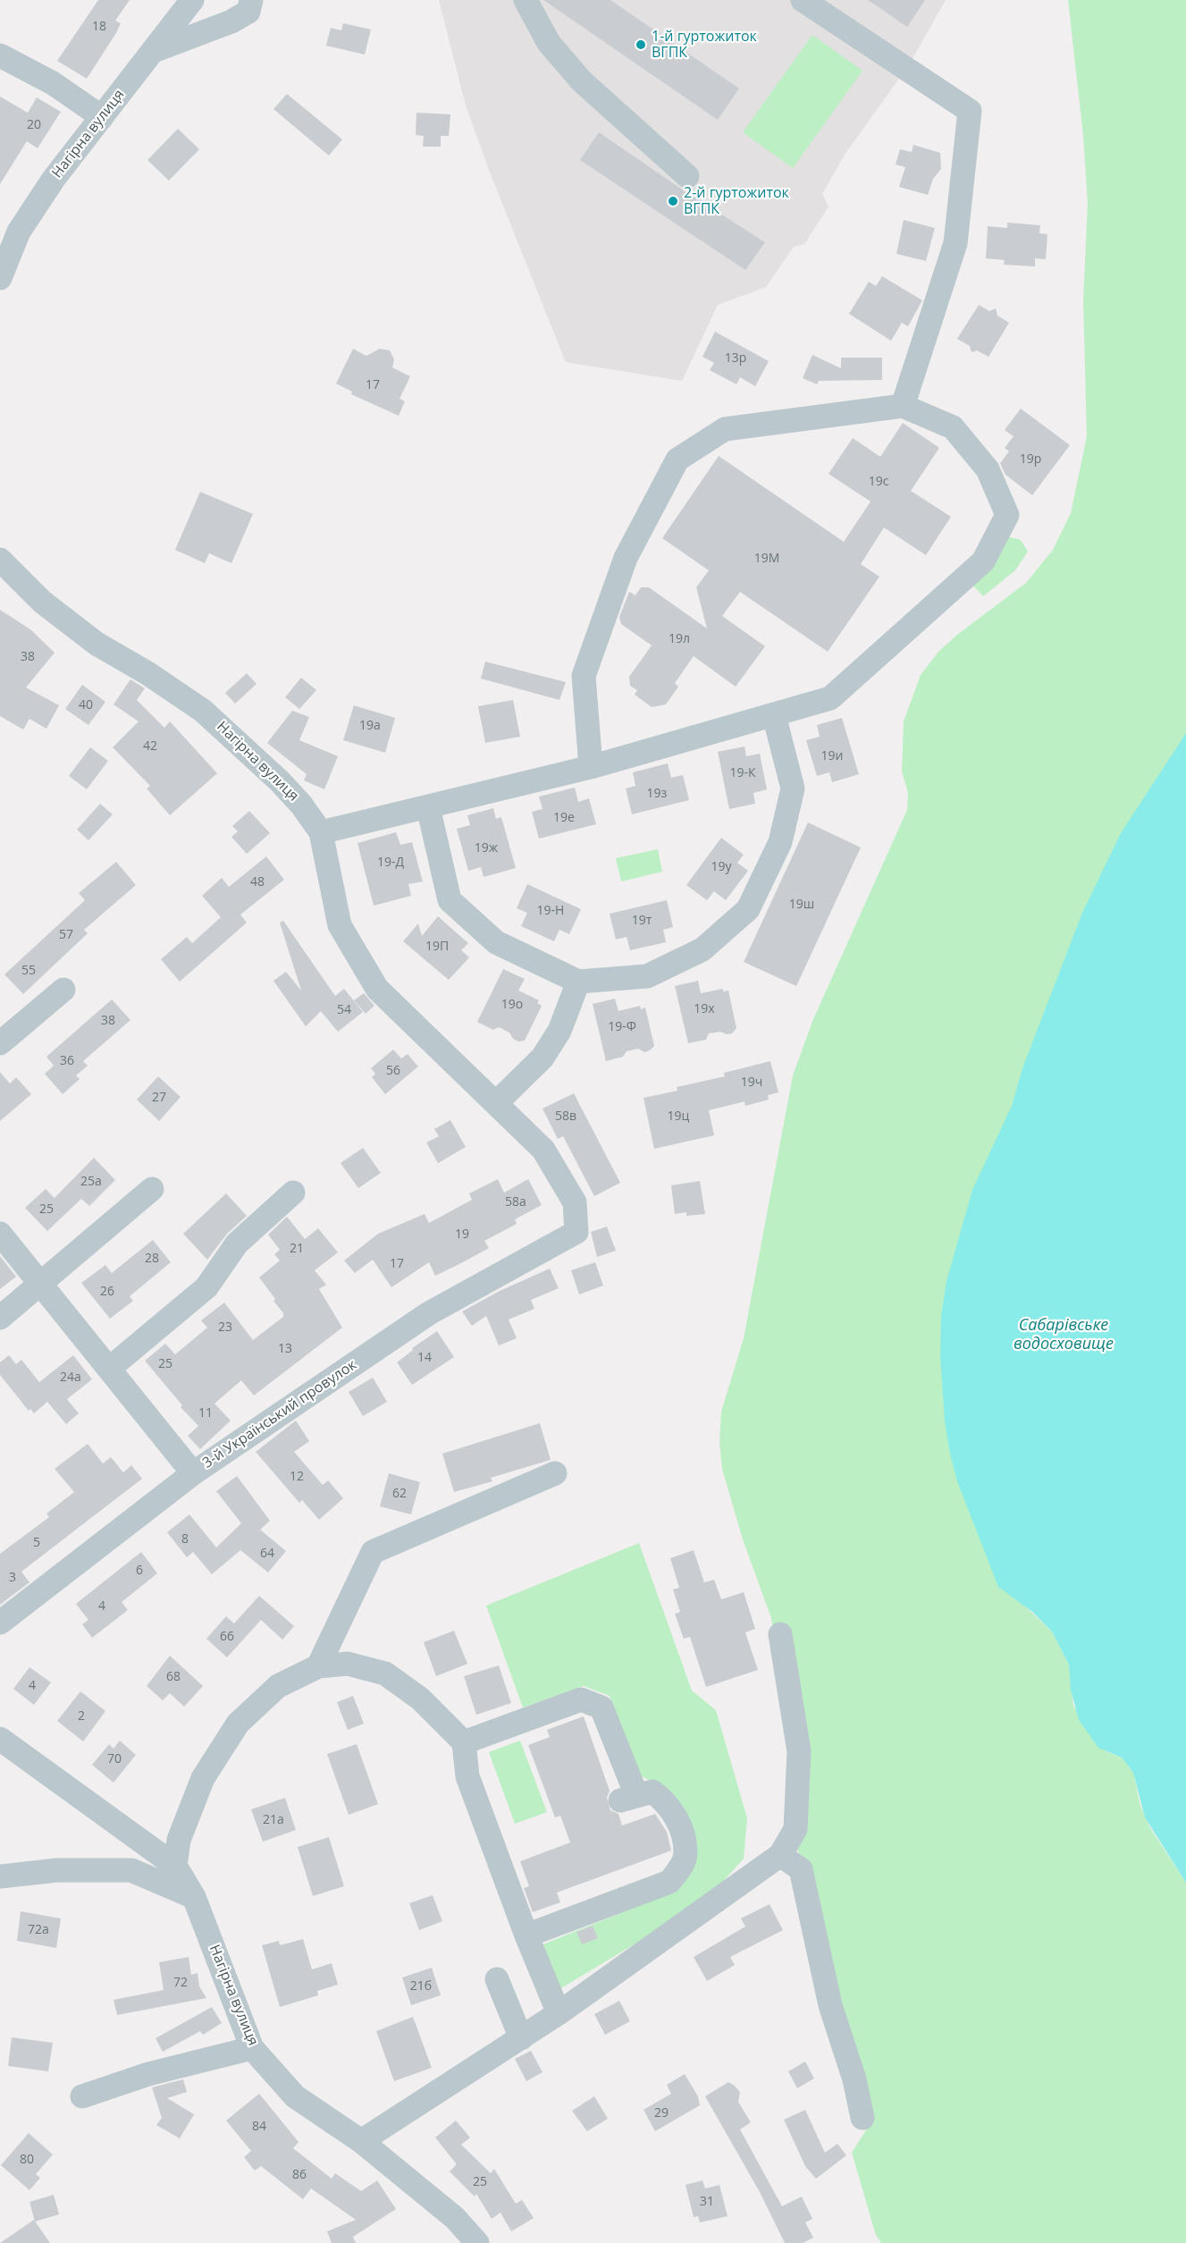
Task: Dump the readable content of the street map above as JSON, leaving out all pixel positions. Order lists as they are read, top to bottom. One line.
{"streets":{"street":["Нагірна вулиця","3-й Український провулок"]},"crossings":[["Нагірна вулиця","3-й Український провулок"]],"water":["Сабарівське водосховище"],"places":["1-й гуртожиток ВГПК","2-й гуртожиток ВГПК"],"house_numbers":["18","20","13р","17","19р","19с","19М","19л","38","40","19а","42","19и","19-К","19з","19е","19ж","19-Д","19у","48","19ш","19-Н","19т","57","19П","55","19о","19х","54","38","19-Ф","36","56","19ч","27","58в","19ц","25а","58а","25","19","21","28","17","26","23","13","14","25","24а","11","12","62","8","5","64","6","3","4","66","68","4","2","70","21а","72а","72","21б","29","84","80","86","25","31"]}
